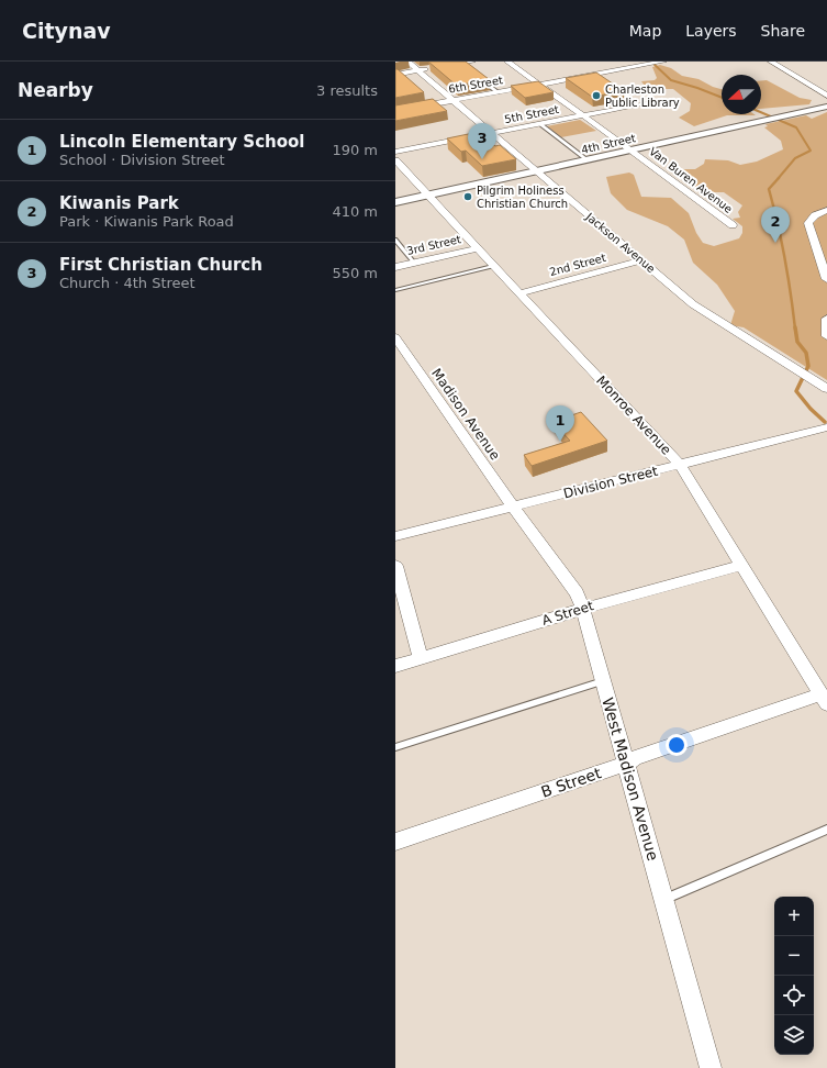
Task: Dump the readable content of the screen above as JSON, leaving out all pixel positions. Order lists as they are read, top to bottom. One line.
{"streets":{"street":["6th Street","5th Street","4th Street","Van Buren Avenue","Jackson Avenue","3rd Street","2nd Street","Madison Avenue","Monroe Avenue","Division Street","A Street","West Madison Avenue","B Street"]},"crossings":[["6th Street","Van Buren Avenue"],["6th Street","Jackson Avenue"],["5th Street","Van Buren Avenue"],["5th Street","Jackson Avenue"],["4th Street","Van Buren Avenue"],["4th Street","Jackson Avenue"],["4th Street","Monroe Avenue"],["Jackson Avenue","2nd Street"],["3rd Street","Monroe Avenue"],["2nd Street","Monroe Avenue"],["Madison Avenue","Division Street"],["Madison Avenue","West Madison Avenue"],["Monroe Avenue","Division Street"],["Monroe Avenue","A Street"],["Monroe Avenue","B Street"],["Division Street","West Madison Avenue"],["A Street","West Madison Avenue"],["West Madison Avenue","B Street"]],"places":["Charleston Public Library","Pilgrim Holiness Christian Church"],"north":"left","page":{"header":"Citynav","nav":["Map","Layers","Share"],"heading":["Nearby","3 results"],"list":[{"mark":"1","name":"Lincoln Elementary School","note":"School · Division Street","value":"190 m"},{"mark":"2","name":"Kiwanis Park","note":"Park · Kiwanis Park Road","value":"410 m"},{"mark":"3","name":"First Christian Church","note":"Church · 4th Street","value":"550 m"}],"pins":["3","2","1"],"map_buttons":["+","−"]}}
